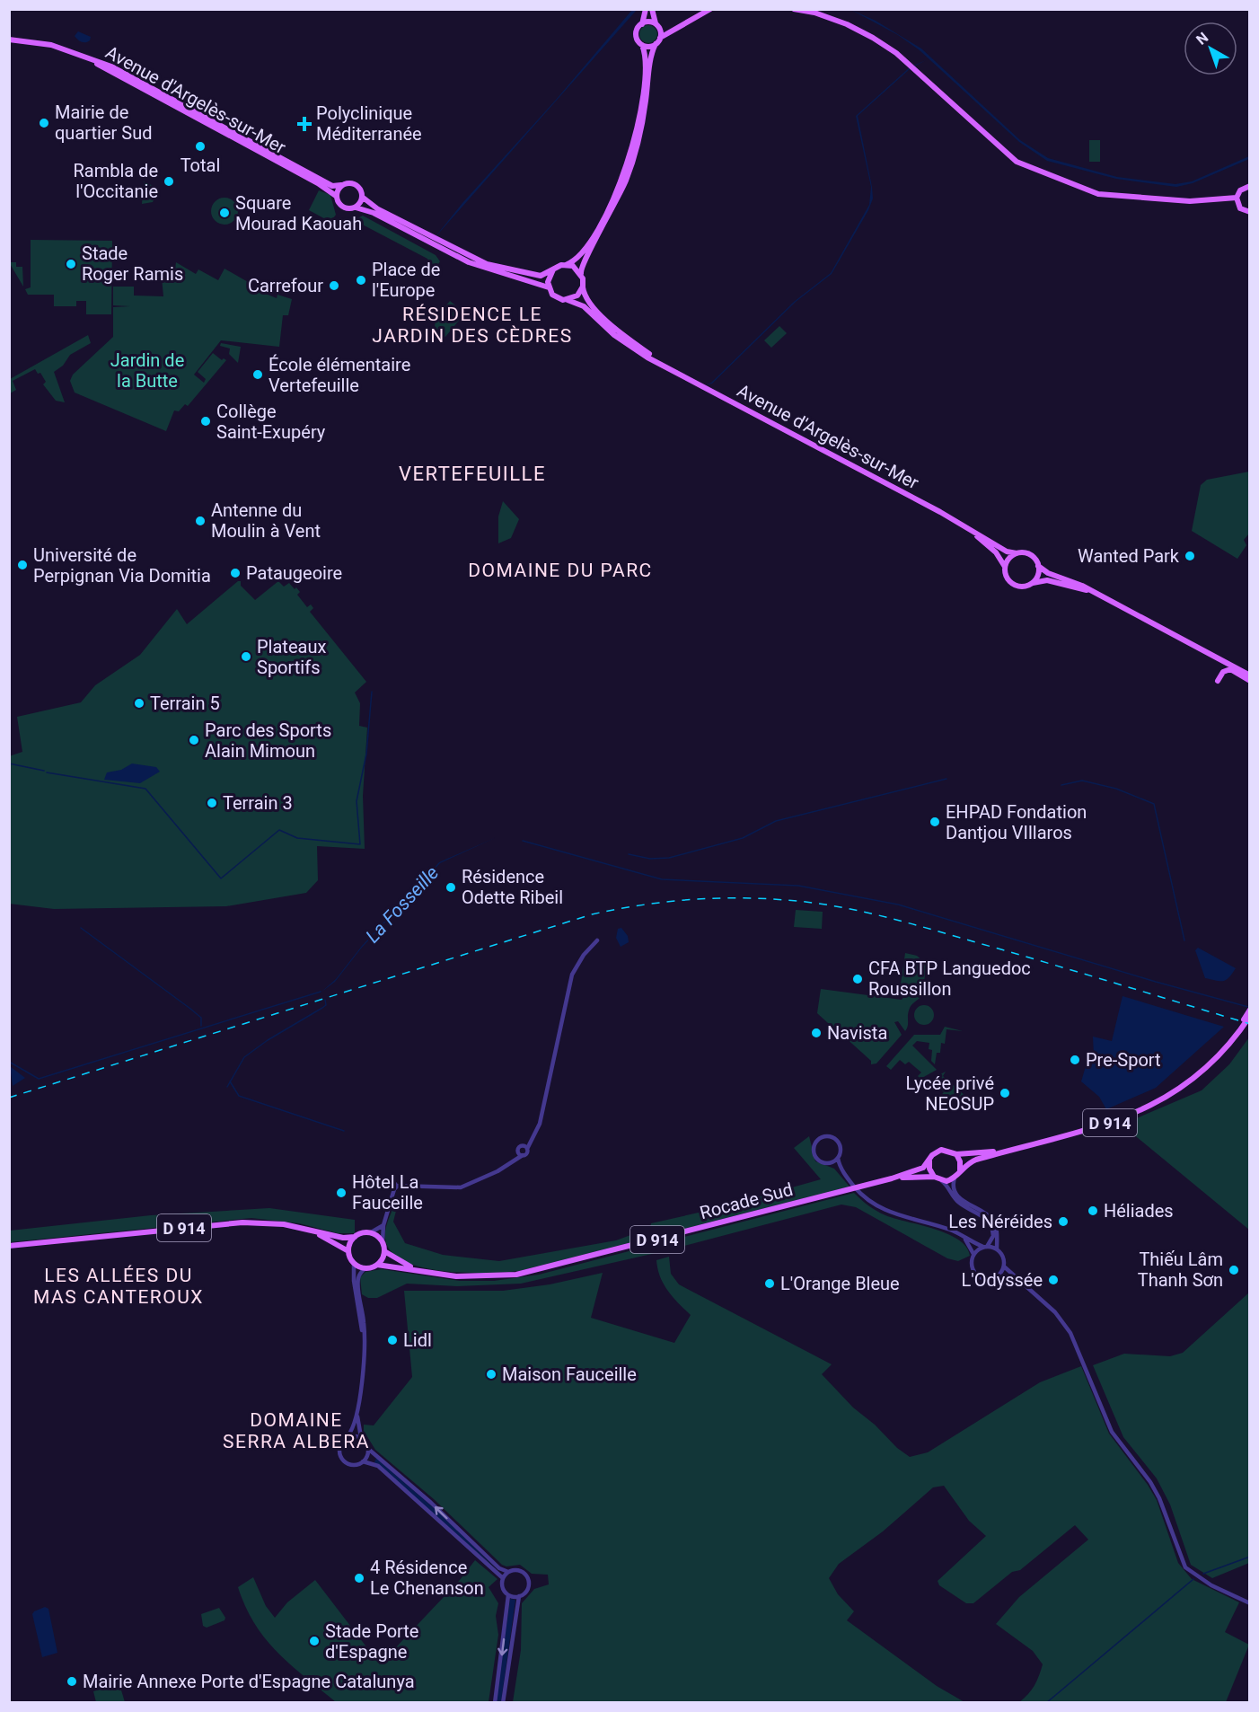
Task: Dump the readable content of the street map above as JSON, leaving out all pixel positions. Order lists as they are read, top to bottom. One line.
{"streets":{"main road":["Avenue d'Argelès-sur-Mer","D 914","Rocade Sud"]},"crossings":[["D 914","Rocade Sud"]],"districts":["RÉSIDENCE LE JARDIN DES CÈDRES","VERTEFEUILLE","DOMAINE DU PARC","LES ALLÉES DU MAS CANTEROUX","DOMAINE SERRA ALBERA"],"water":["La Fosseille"],"parks":["Jardin de la Butte"],"places":{"other":["Mairie de quartier Sud","Total","Rambla de l'Occitanie","Square Mourad Kaouah","Stade Roger Ramis","Place de l'Europe","Carrefour","École élémentaire Vertefeuille","Collège Saint-Exupéry","Antenne du Moulin à Vent","Wanted Park","Université de Perpignan Via Domitia","Pataugeoire","Plateaux Sportifs","Terrain 5","Parc des Sports Alain Mimoun","Terrain 3","EHPAD Fondation Dantjou VIllaros","Résidence Odette Ribeil","CFA BTP Languedoc Roussillon","Navista","Pre-Sport","Lycée privé NEOSUP","Hôtel La Fauceille","Héliades","Les Néréides","Thiếu Lâm Thanh Sơn","L'Odyssée","L'Orange Bleue","Lidl","Maison Fauceille","4 Résidence Le Chenanson","Stade Porte d'Espagne","Mairie Annexe Porte d'Espagne Catalunya"],"health":["Polyclinique Méditerranée"]},"north":"top left"}
